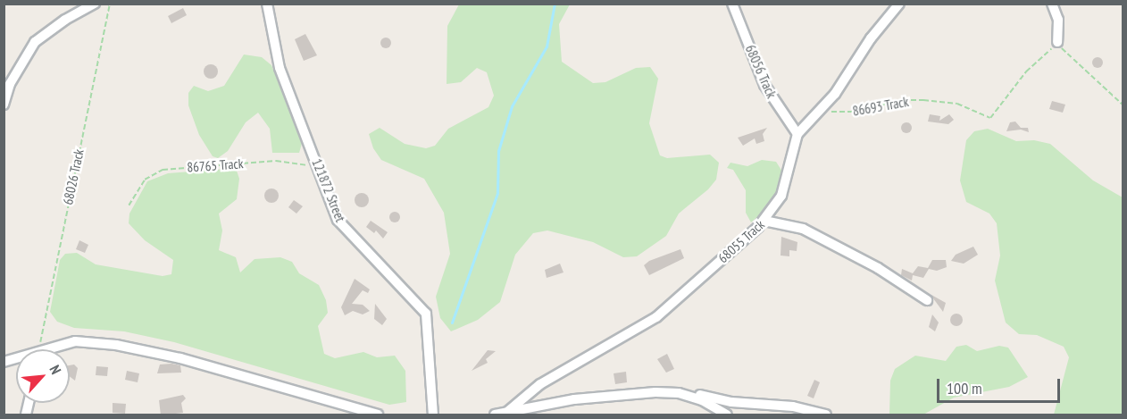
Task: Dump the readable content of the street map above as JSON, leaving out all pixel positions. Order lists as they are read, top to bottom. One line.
{"streets":{"street":["68056 Track","121872 Street","68055 Track"],"path":["86693 Track","86765 Track","68026 Track"]},"crossings":[["68056 Track","68055 Track"],["86765 Track","121872 Street"]],"scale_bar":"100 m","north":"top right"}
